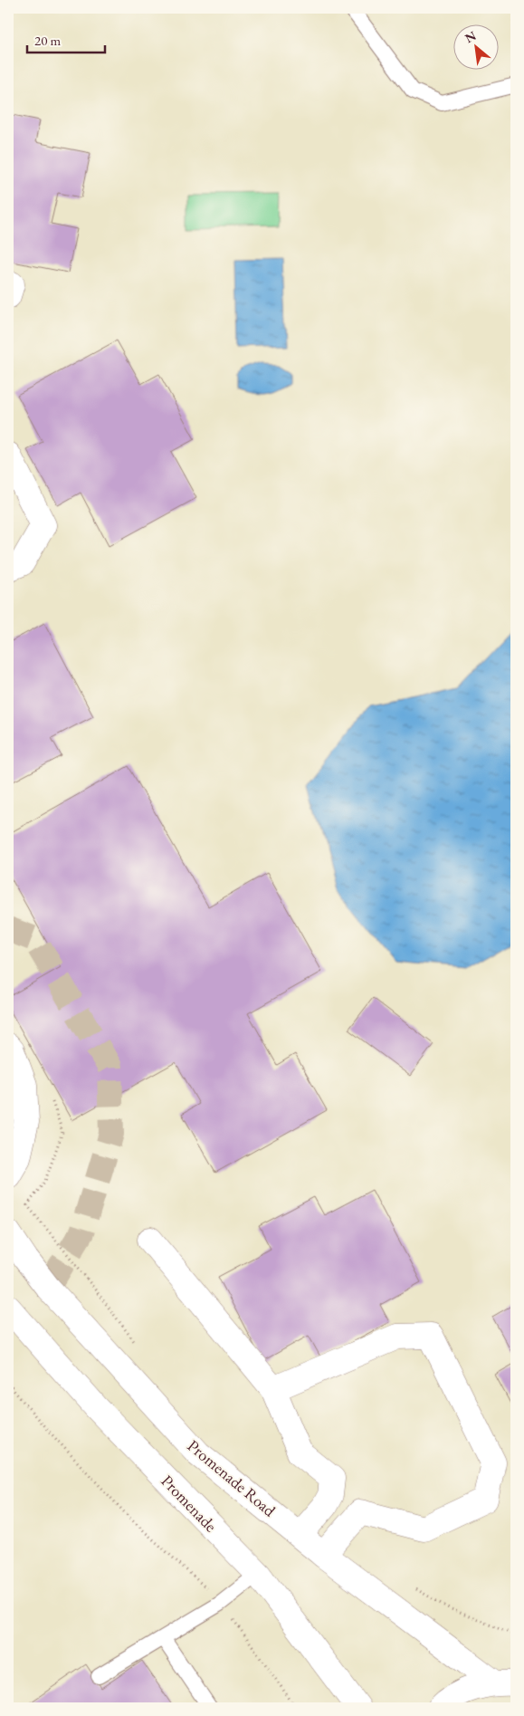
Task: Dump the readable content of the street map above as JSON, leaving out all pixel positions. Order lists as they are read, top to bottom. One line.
{"streets":{"street":["Promenade Road","Promenade"]},"scale_bar":"20 m","north":"top left"}
